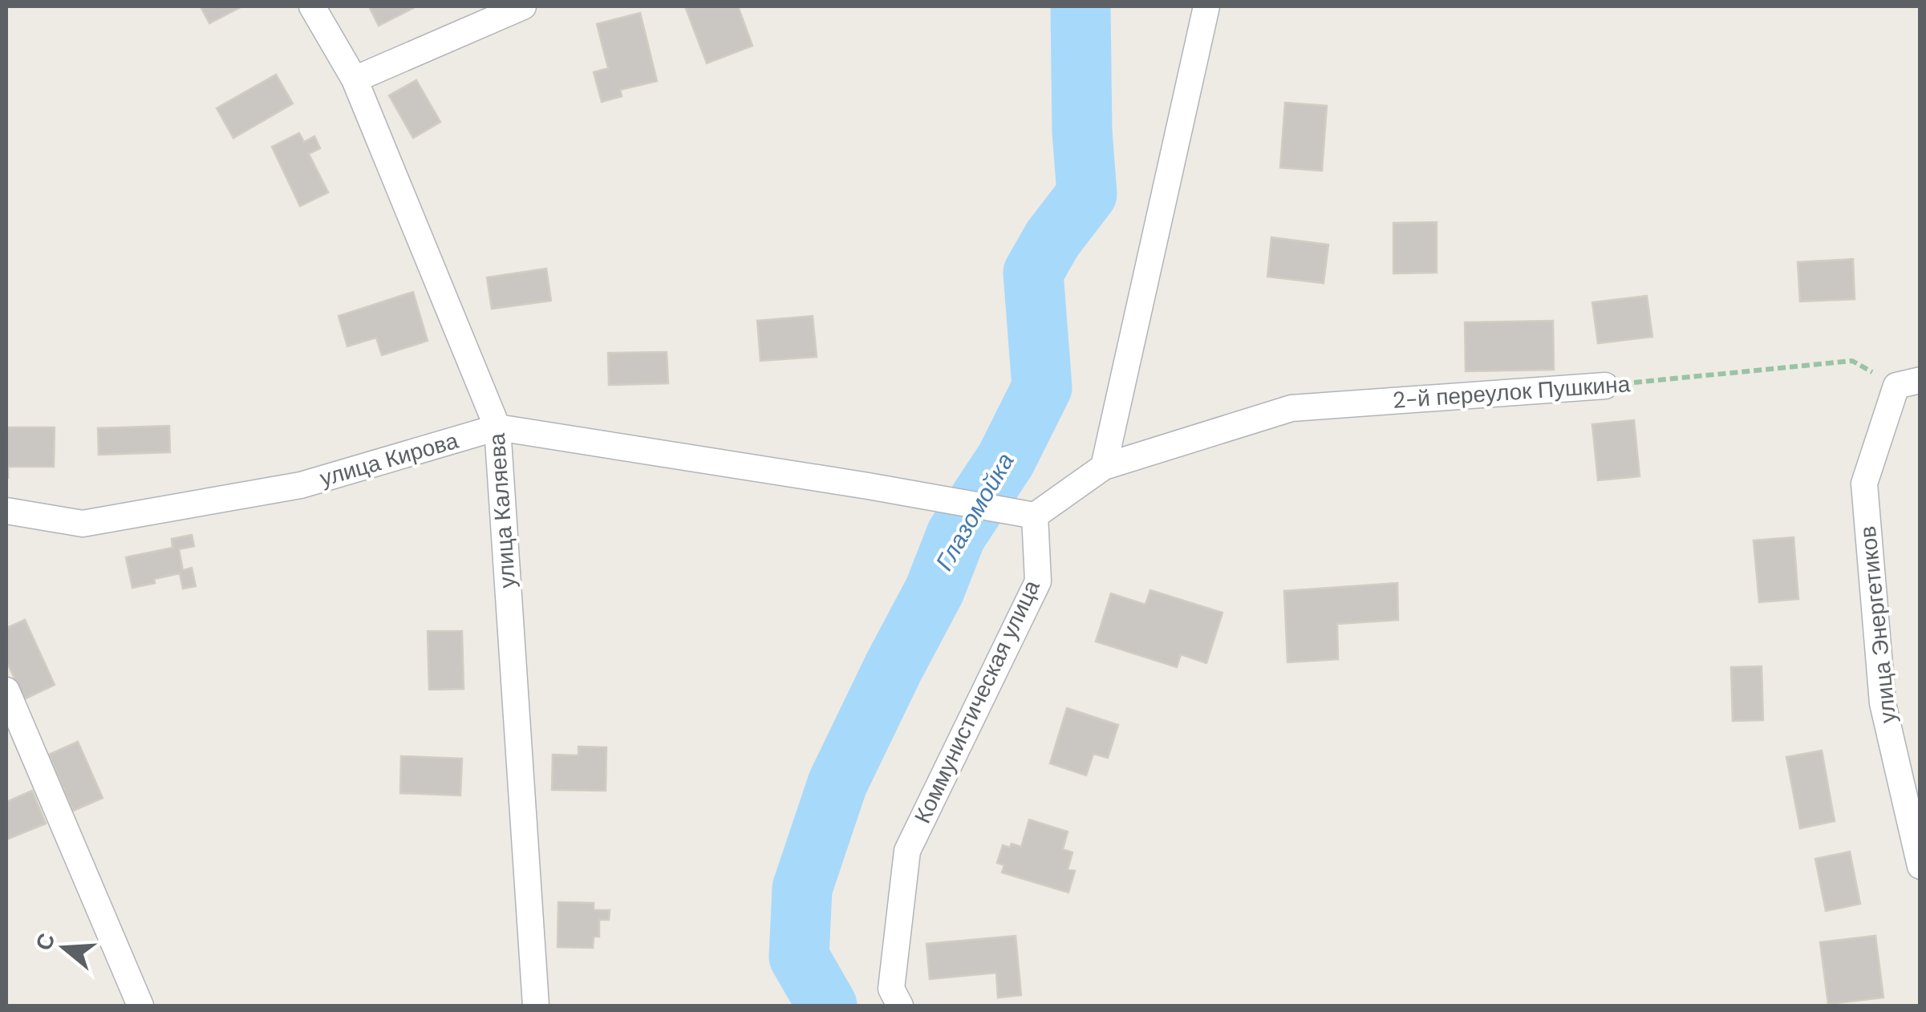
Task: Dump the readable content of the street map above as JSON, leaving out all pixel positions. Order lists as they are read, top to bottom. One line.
{"streets":{"street":["2-й переулок Пушкина","улица Кирова","улица Каляева","улица Энергетиков","Коммунистическая улица"]},"crossings":[["2-й переулок Пушкина","улица Энергетиков"],["улица Кирова","улица Каляева"],["улица Кирова","Коммунистическая улица"]],"water":["Глазомойка"],"north":"left"}
